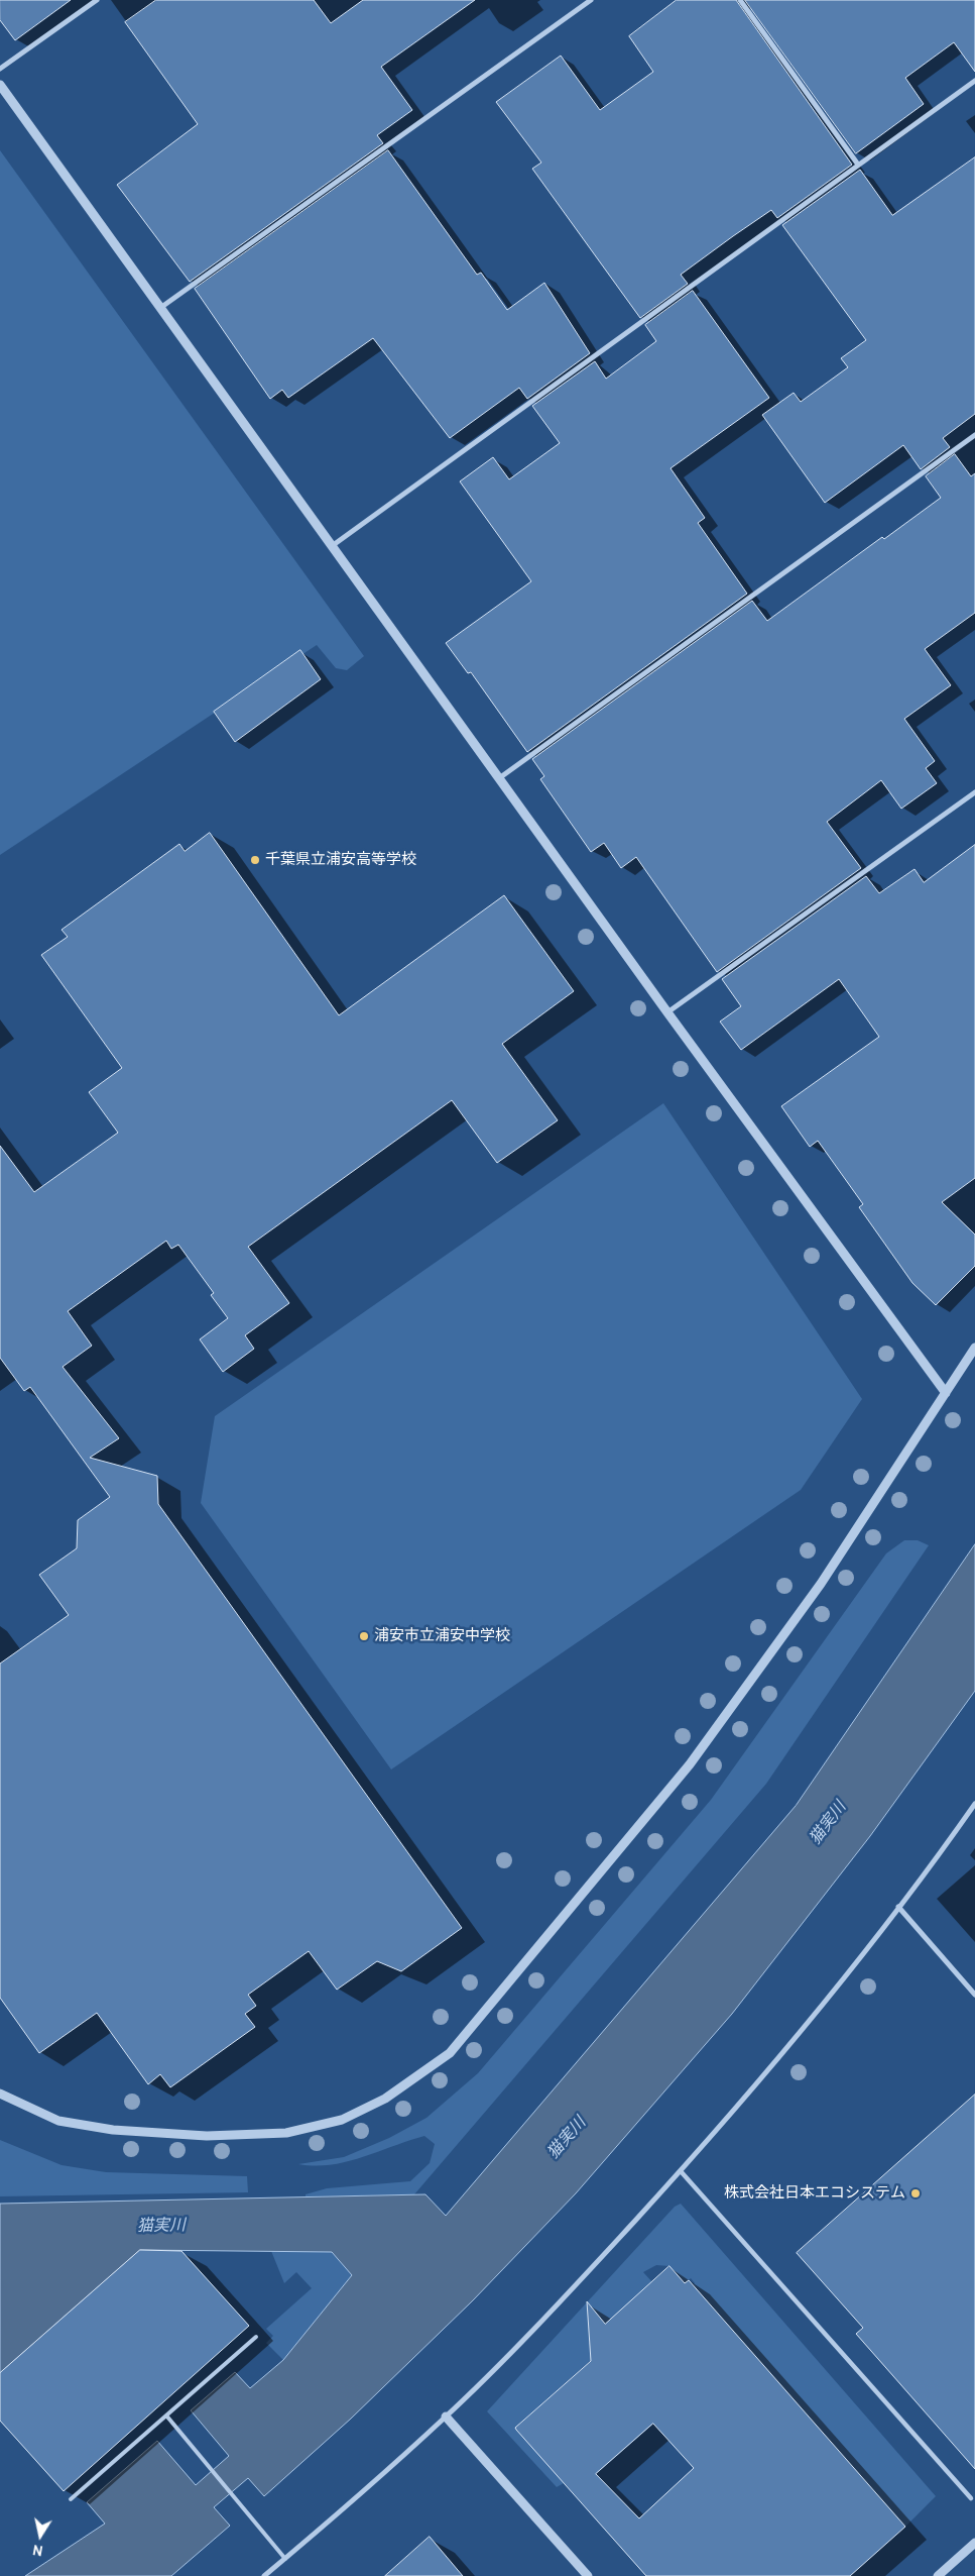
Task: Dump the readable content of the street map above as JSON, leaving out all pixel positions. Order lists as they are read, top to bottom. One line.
{"water":["猫実川"],"places":["千葉県立浦安高等学校","浦安市立浦安中学校","株式会社日本エコシステム"],"north":"bottom"}
